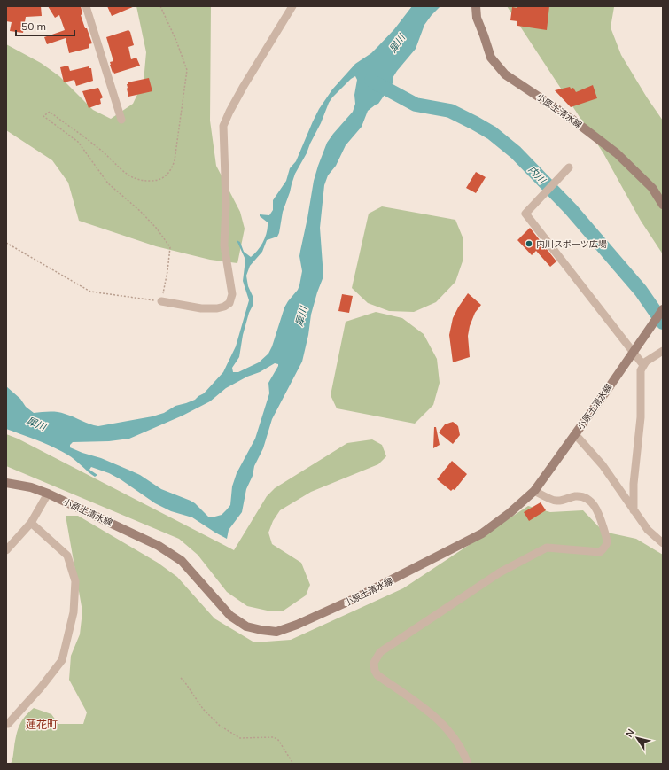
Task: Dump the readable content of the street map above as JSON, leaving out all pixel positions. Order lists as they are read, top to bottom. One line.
{"streets":{"main road":["小原土清水線"]},"districts":["蓮花町"],"water":["犀川","内川"],"places":["内川スポーツ広場"],"scale_bar":"50 m","north":"top left"}
